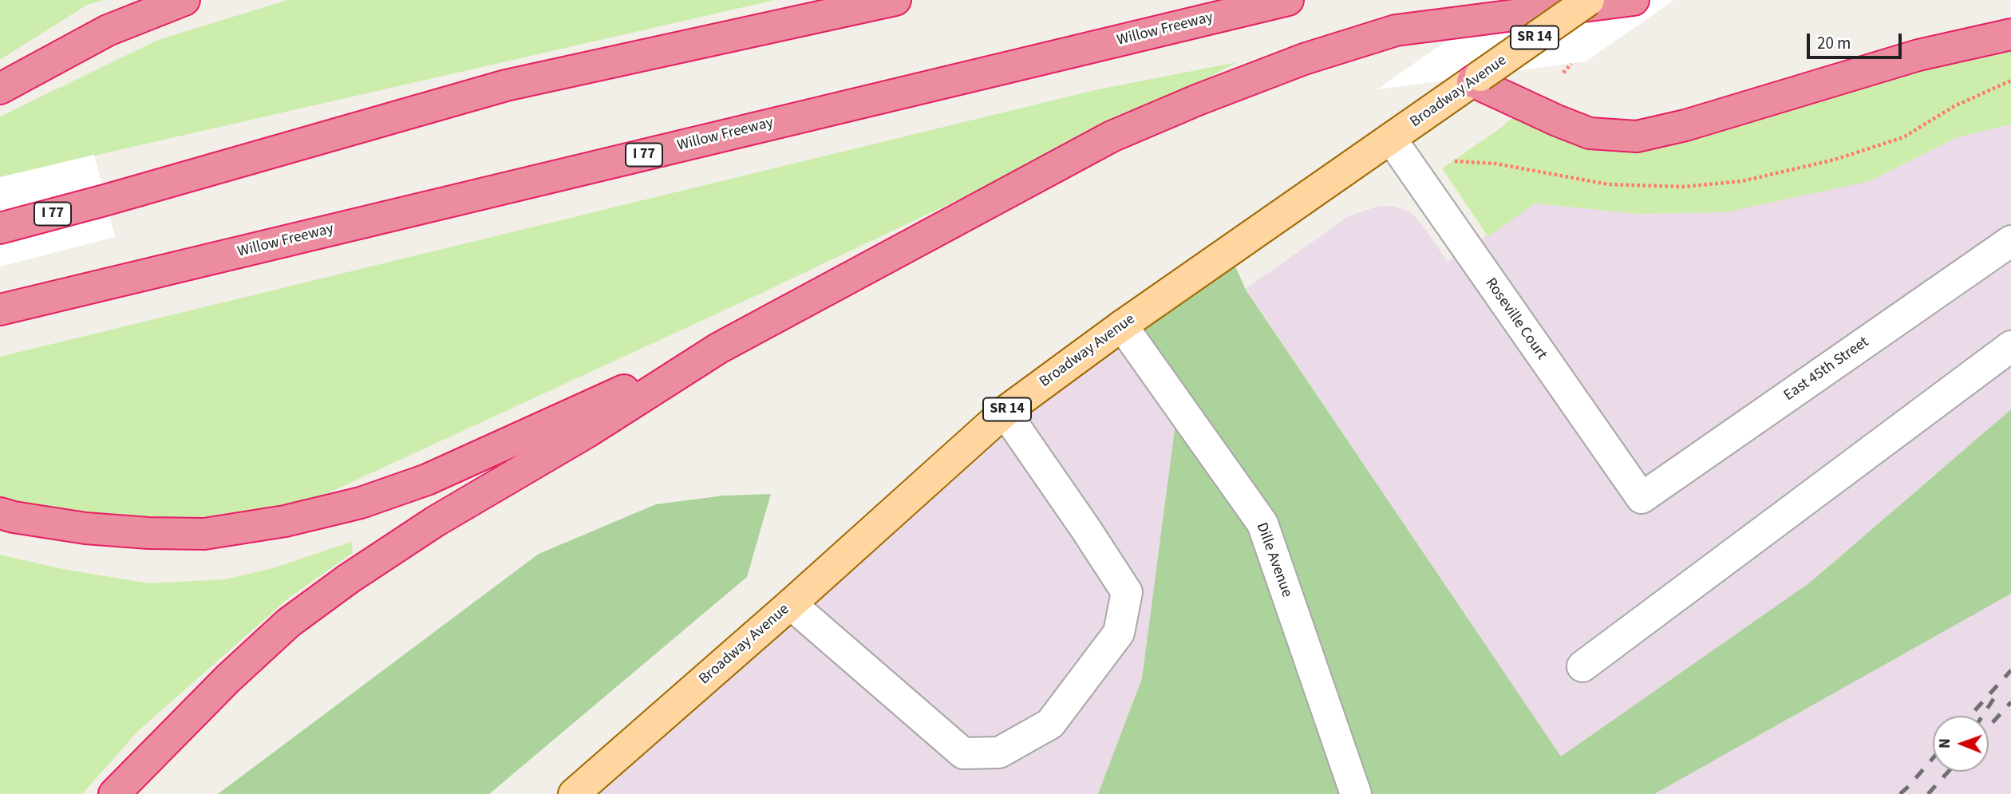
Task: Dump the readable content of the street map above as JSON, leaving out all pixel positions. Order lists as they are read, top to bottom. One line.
{"streets":{"highway":["Willow Freeway","I 77"],"main road":["SR 14","Broadway Avenue"],"street":["Roseville Court","East 45th Street","Dille Avenue"]},"crossings":[["Broadway Avenue","Roseville Court"],["Broadway Avenue","Dille Avenue"],["Roseville Court","East 45th Street"]],"scale_bar":"20 m","north":"left"}
